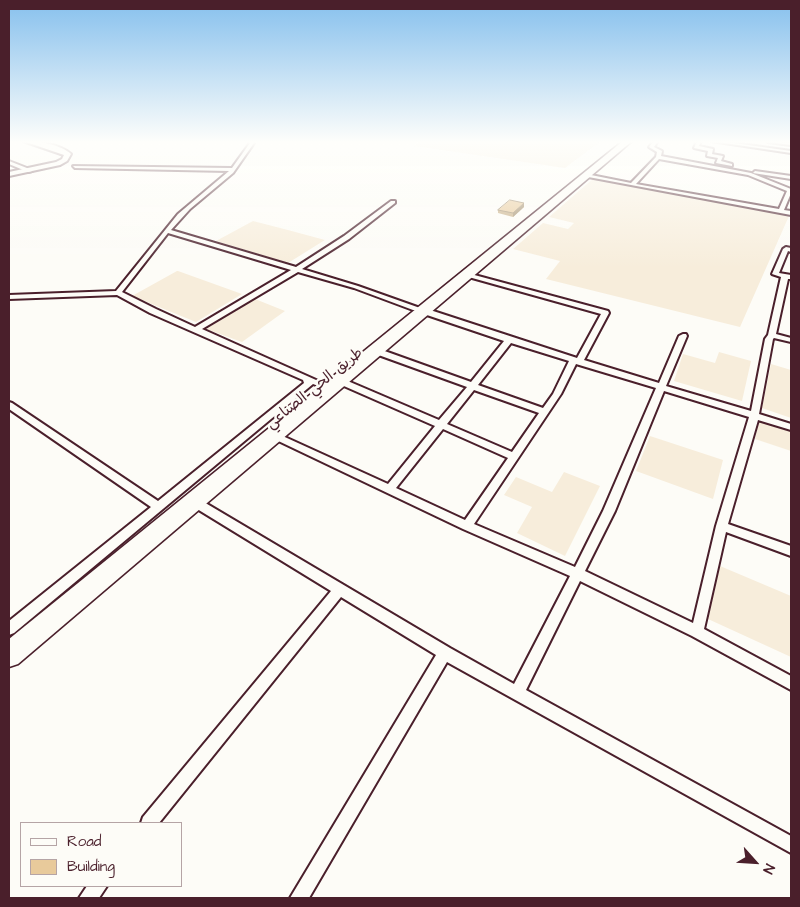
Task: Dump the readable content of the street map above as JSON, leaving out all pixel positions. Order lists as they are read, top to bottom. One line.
{"streets":{"highway":["طريق الحي الصناعي"]},"legend":["Road","Building"],"north":"bottom right"}
